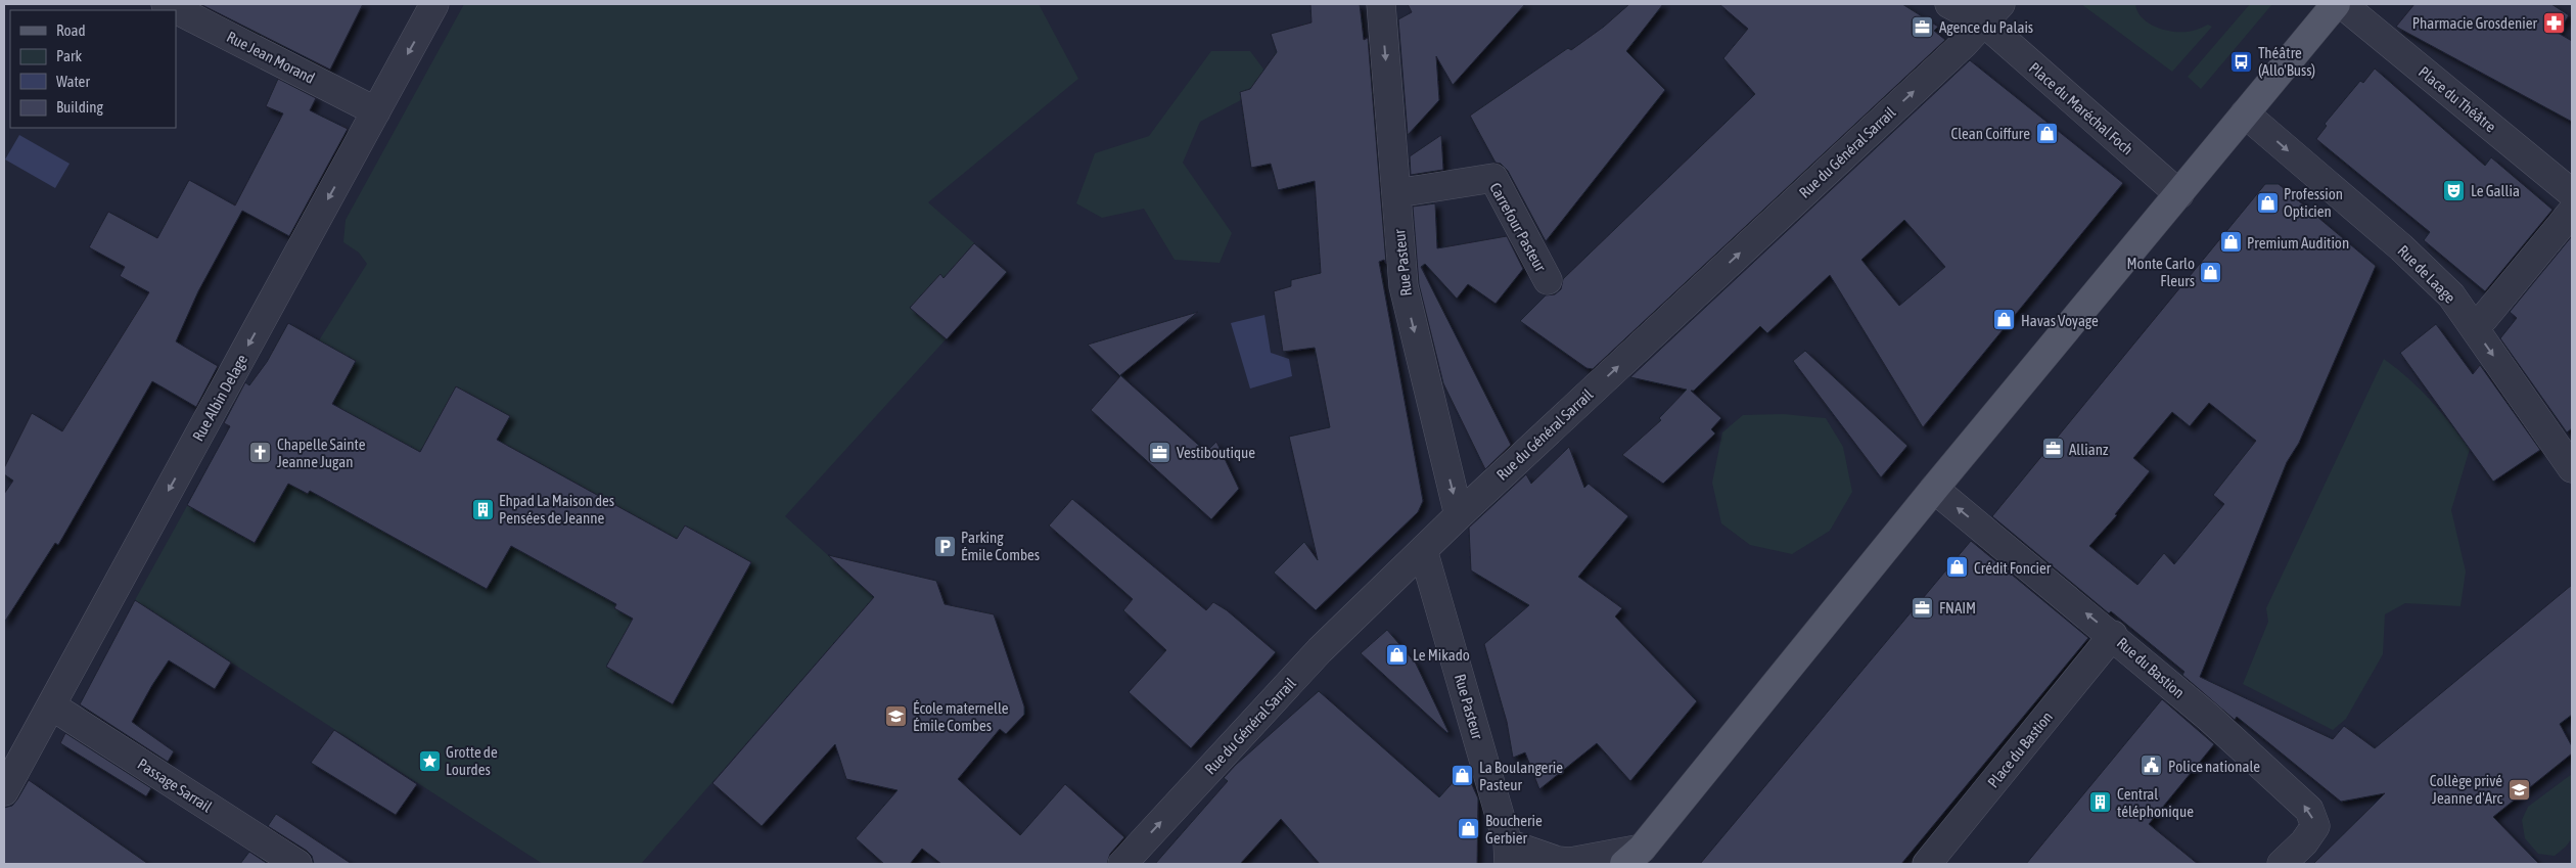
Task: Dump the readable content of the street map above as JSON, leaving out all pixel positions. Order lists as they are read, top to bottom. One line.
{"streets":{"street":["Rue Jean Morand","Place du Théâtre","Place du Maréchal Foch","Rue du Général Sarrail","Carrefour Pasteur","Rue Pasteur","Rue de Laage","Rue Albin Delage","Rue du Bastion","Place du Bastion","Passage Sarrail"]},"crossings":[["Rue Jean Morand","Rue Albin Delage"],["Place du Maréchal Foch","Rue du Général Sarrail"],["Rue du Général Sarrail","Rue Pasteur"],["Carrefour Pasteur","Rue Pasteur"],["Rue Albin Delage","Passage Sarrail"],["Rue du Bastion","Place du Bastion"]],"one_way":["Rue du Général Sarrail","Rue Pasteur","Rue de Laage","Rue Albin Delage","Rue du Bastion"],"places":{"pharmacy":["Pharmacie Grosdenier"],"office":["Agence du Palais","Allianz","Vestiboutique","FNAIM"],"bus stop":["Théâtre (Allo'Buss)"],"shop":["Clean Coiffure","Profession Opticien","Premium Audition","Monte Carlo Fleurs","Havas Voyage","Crédit Foncier","Le Mikado","La Boulangerie Pasteur","Boucherie Gerbier"],"theatre":["Le Gallia"],"church":["Chapelle Sainte Jeanne Jugan"],"building":["Ehpad La Maison des Pensées de Jeanne","Central téléphonique"],"parking":["Parking Émile Combes"],"school or university":["École maternelle Émile Combes","Collège privé Jeanne d'Arc"],"place":["Grotte de Lourdes"],"public building":["Police nationale"]},"legend":["Road","Park","Water","Building"]}
